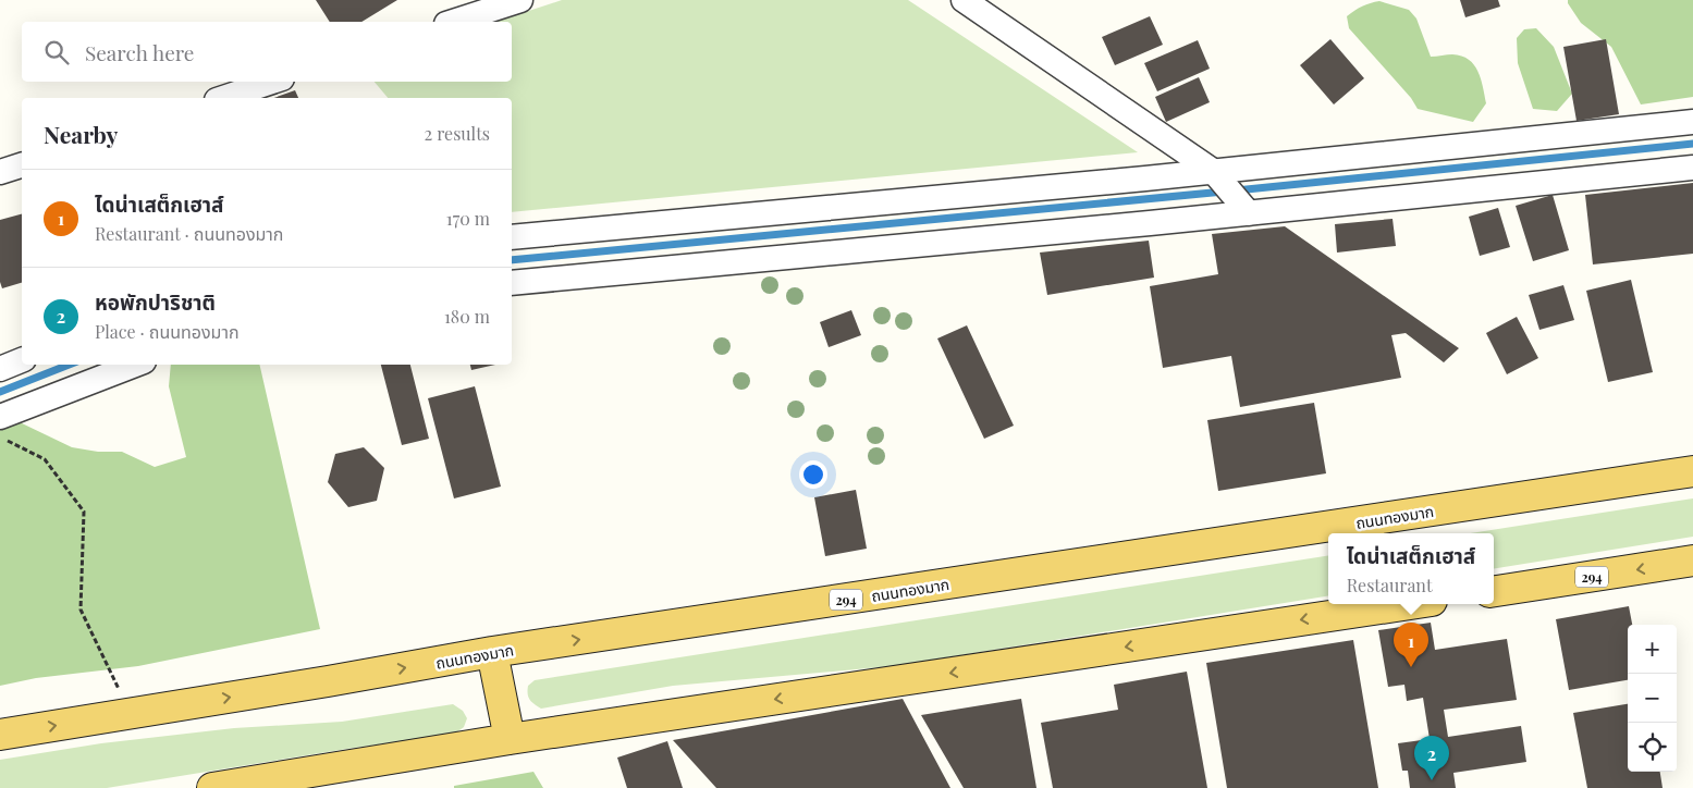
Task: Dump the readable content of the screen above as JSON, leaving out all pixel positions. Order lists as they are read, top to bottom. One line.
{"streets":{"main road":["ถนนทองมาก","294"]},"page":{"search":"Search here","heading":["Nearby","2 results"],"list":[{"mark":"1","name":"ไดน่าเสต็กเฮาส์","note":"Restaurant · ถนนทองมาก","value":"170 m"},{"mark":"2","name":"หอพักปาริชาติ","note":"Place · ถนนทองมาก","value":"180 m"}],"popup":["ไดน่าเสต็กเฮาส์","Restaurant"],"pins":["1","2"],"map_buttons":["+","−"]}}
